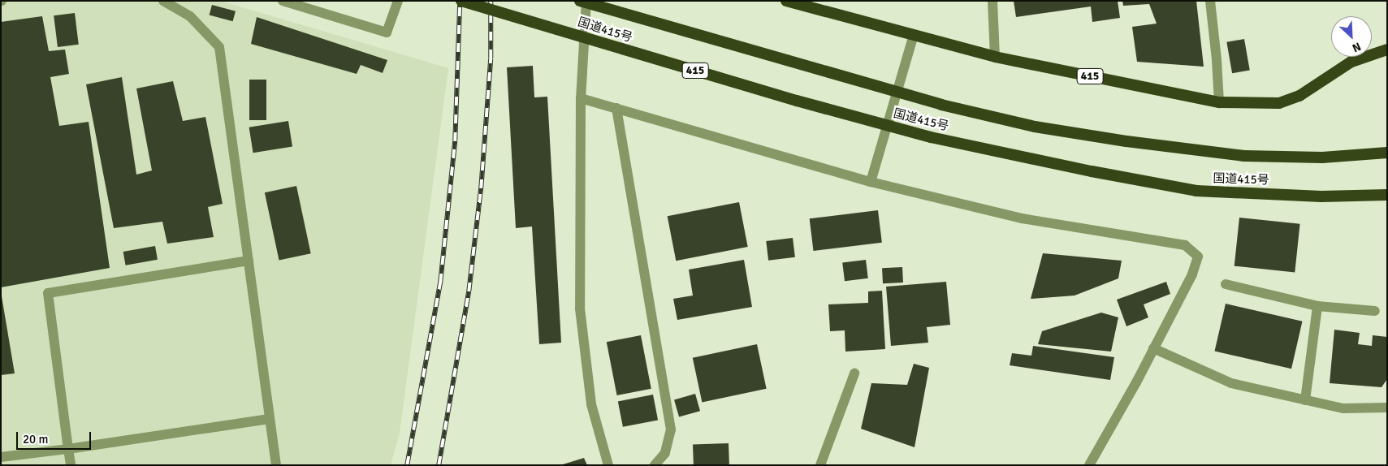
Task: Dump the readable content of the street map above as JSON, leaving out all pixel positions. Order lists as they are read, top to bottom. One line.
{"streets":{"highway":["国道415号","415"]},"scale_bar":"20 m","north":"bottom right"}
